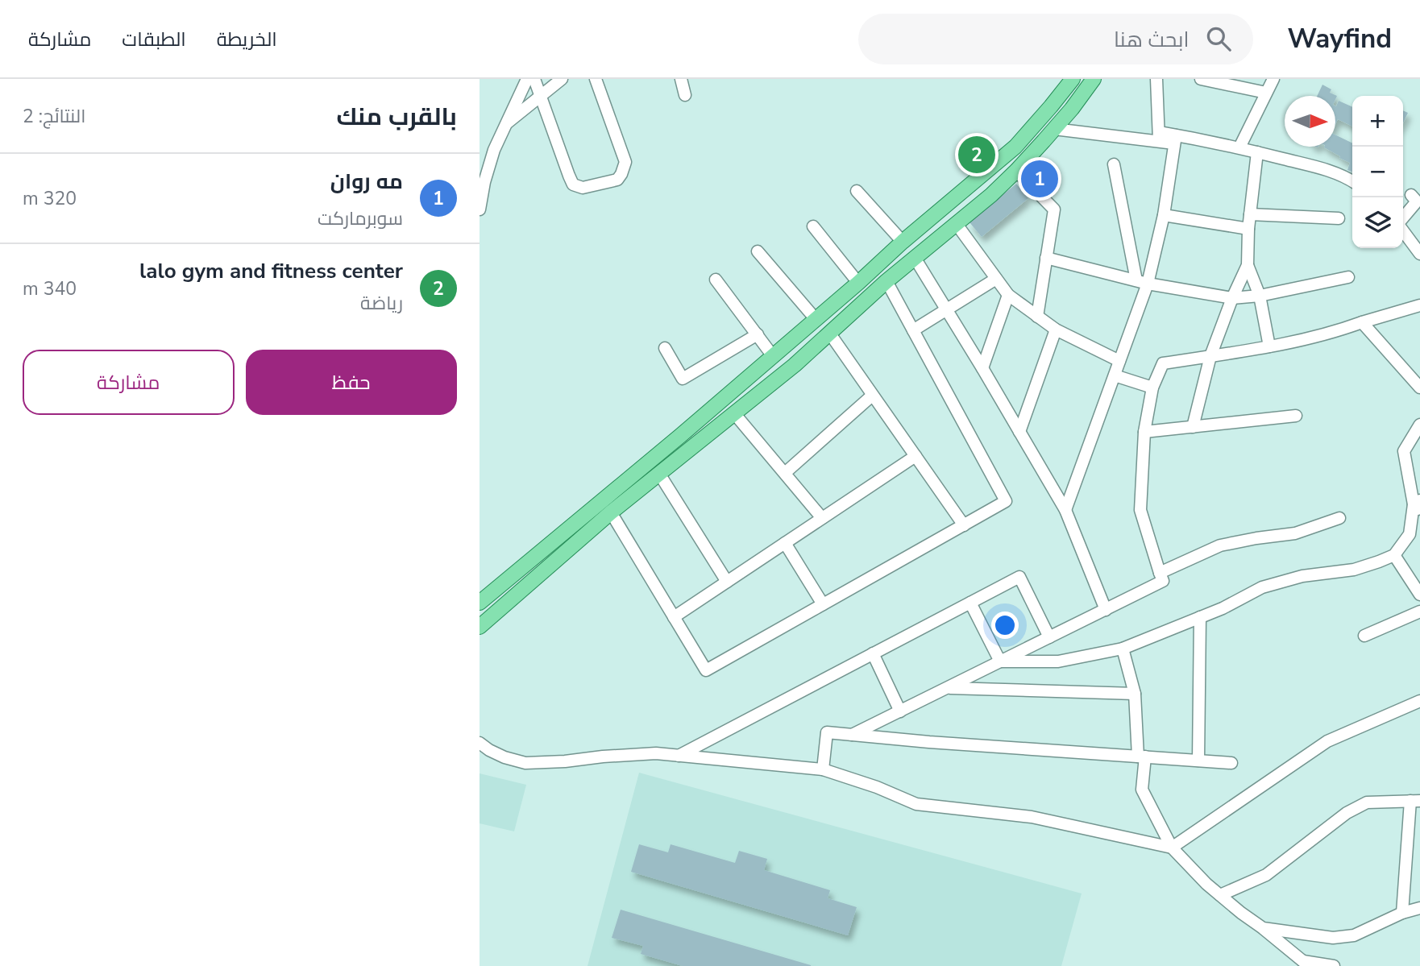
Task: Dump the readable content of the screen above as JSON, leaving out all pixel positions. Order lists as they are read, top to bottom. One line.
{"north":"right","page":{"header":"Wayfind","search":"ابحث هنا","nav":["الخريطة","الطبقات","مشاركة"],"heading":["بالقرب منك","النتائج: 2"],"map_buttons":["+","−"],"pins":["2","1"],"list":[{"mark":"1","name":"مه روان","note":"سوبرماركت","value":"320 m"},{"mark":"2","name":"lalo gym and fitness center","note":"رياضة","value":"340 m"}],"buttons":["حفظ","مشاركة"]}}
